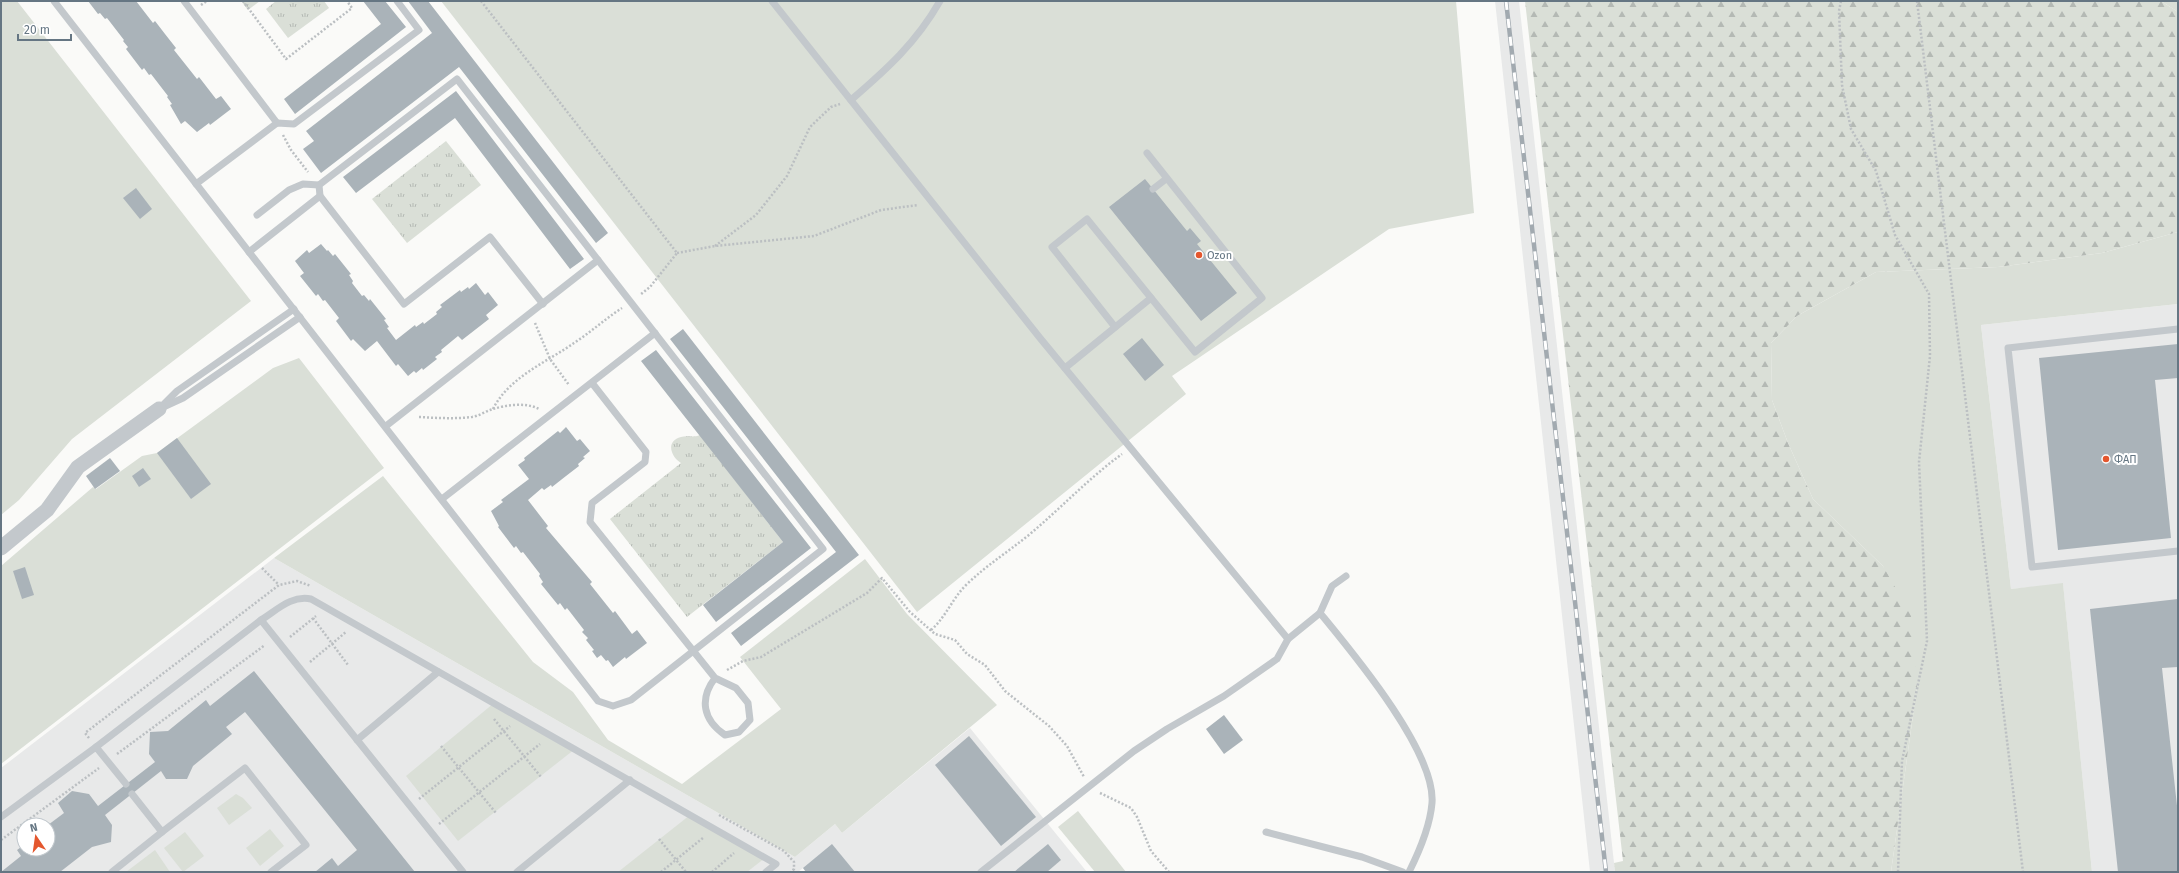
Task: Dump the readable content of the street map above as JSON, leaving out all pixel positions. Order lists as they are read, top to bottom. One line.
{"places":["Ozon","ФАП"],"scale_bar":"20 m","north":"top"}
